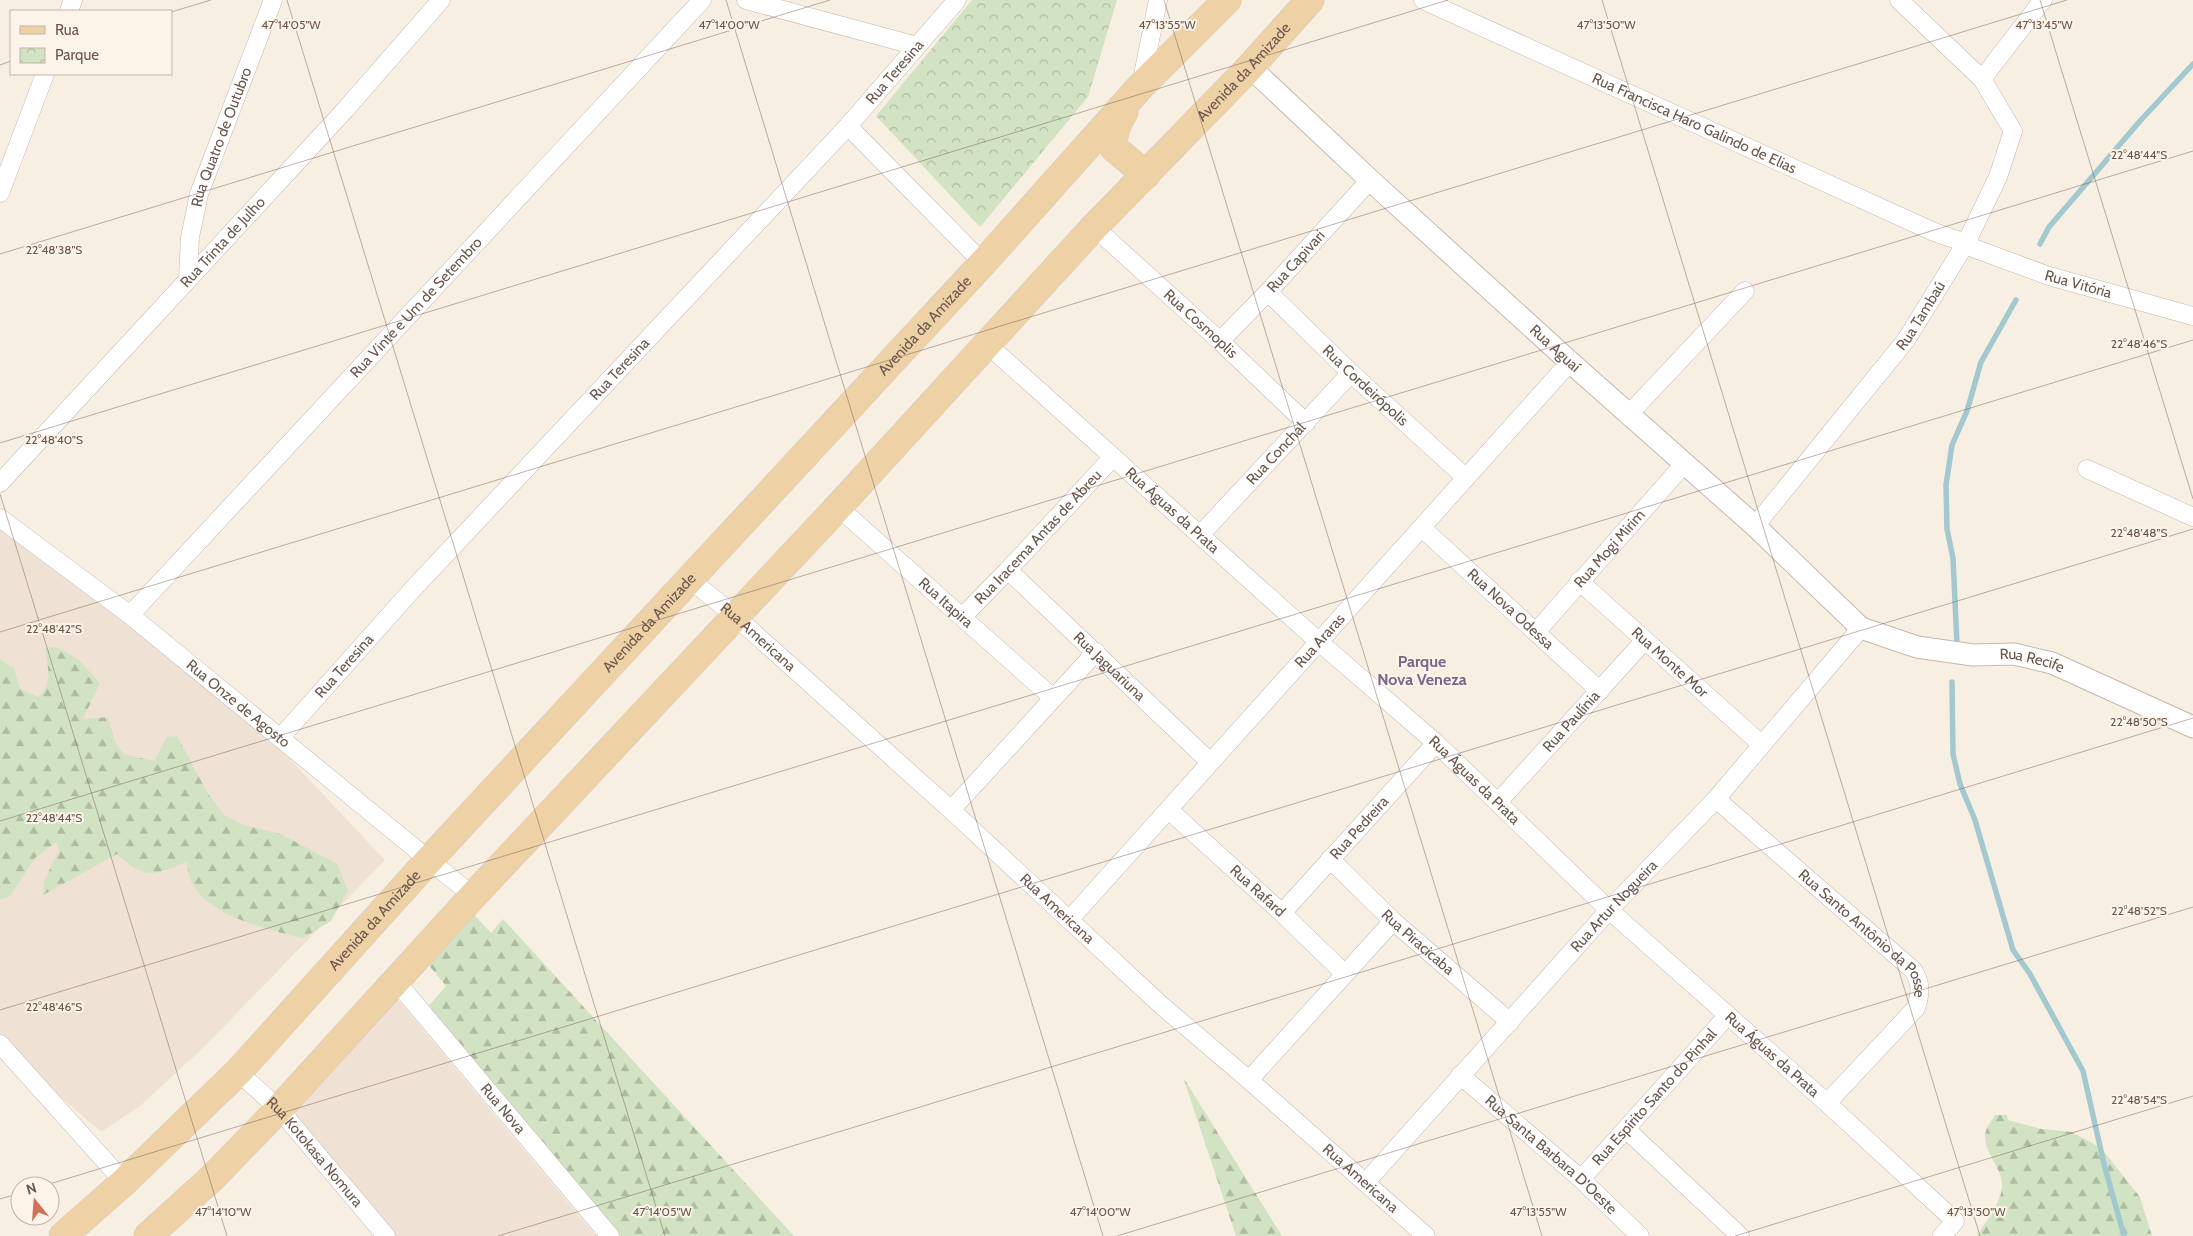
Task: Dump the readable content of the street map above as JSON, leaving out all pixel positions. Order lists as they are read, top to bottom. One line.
{"streets":{"main road":["Avenida da Amizade"],"street":["Rua Teresina","Rua Francisca Haro Galindo de Elias","Rua Quatro de Outubro","Rua Trinta de Julho","Rua Capivari","Rua Vitória","Rua Vinte e Um de Setembro","Rua Tambaú","Rua Cosmoplis","Rua Aguaí","Rua Cordeirópolis","Rua Conchal","Rua Águas da Prata","Rua Iracema Antas de Abreu","Rua Mogi Mirim","Rua Itapira","Rua Nova Odessa","Rua Americana","Rua Araras","Rua Monte Mor","Rua Recife","Rua Jaguariuna","Rua Onze de Agosto","Rua Paulínia","Rua Pedreira","Rua Rafard","Rua Artur Nogueira","Rua Santo Antônio da Posse","Rua Piracicaba","Rua Espírito Santo do Pinhal","Rua Nova","Rua Kotokasa Nomura","Rua Santa Barbara D'Oeste"]},"crossings":[["Rua Teresina","Rua Onze de Agosto"],["Avenida da Amizade","Rua Cosmoplis"],["Avenida da Amizade","Rua Aguaí"],["Avenida da Amizade","Rua Águas da Prata"],["Avenida da Amizade","Rua Itapira"],["Avenida da Amizade","Rua Americana"],["Avenida da Amizade","Rua Onze de Agosto"],["Avenida da Amizade","Rua Nova"],["Avenida da Amizade","Rua Kotokasa Nomura"],["Rua Francisca Haro Galindo de Elias","Rua Vitória"],["Rua Francisca Haro Galindo de Elias","Rua Tambaú"],["Rua Quatro de Outubro","Rua Trinta de Julho"],["Rua Capivari","Rua Cosmoplis"],["Rua Capivari","Rua Aguaí"],["Rua Capivari","Rua Cordeirópolis"],["Rua Vitória","Rua Tambaú"],["Rua Vinte e Um de Setembro","Rua Onze de Agosto"],["Rua Tambaú","Rua Aguaí"],["Rua Cosmoplis","Rua Conchal"],["Rua Aguaí","Rua Mogi Mirim"],["Rua Aguaí","Rua Araras"],["Rua Aguaí","Rua Recife"],["Rua Aguaí","Rua Artur Nogueira"],["Rua Cordeirópolis","Rua Conchal"],["Rua Cordeirópolis","Rua Araras"],["Rua Conchal","Rua Águas da Prata"],["Rua Águas da Prata","Rua Iracema Antas de Abreu"],["Rua Águas da Prata","Rua Araras"],["Rua Águas da Prata","Rua Paulínia"],["Rua Águas da Prata","Rua Pedreira"],["Rua Águas da Prata","Rua Artur Nogueira"],["Rua Águas da Prata","Rua Santo Antônio da Posse"],["Rua Águas da Prata","Rua Espírito Santo do Pinhal"],["Rua Iracema Antas de Abreu","Rua Itapira"],["Rua Iracema Antas de Abreu","Rua Jaguariuna"],["Rua Mogi Mirim","Rua Nova Odessa"],["Rua Mogi Mirim","Rua Monte Mor"],["Rua Nova Odessa","Rua Araras"],["Rua Nova Odessa","Rua Paulínia"],["Rua Americana","Rua Araras"],["Rua Americana","Rua Artur Nogueira"],["Rua Araras","Rua Jaguariuna"],["Rua Araras","Rua Rafard"],["Rua Monte Mor","Rua Paulínia"],["Rua Monte Mor","Rua Artur Nogueira"],["Rua Recife","Rua Artur Nogueira"],["Rua Pedreira","Rua Rafard"],["Rua Pedreira","Rua Piracicaba"],["Rua Artur Nogueira","Rua Santo Antônio da Posse"],["Rua Artur Nogueira","Rua Piracicaba"],["Rua Artur Nogueira","Rua Santa Barbara D'Oeste"],["Rua Espírito Santo do Pinhal","Rua Santa Barbara D'Oeste"]],"districts":["Parque Nova Veneza"],"legend":["Rua","Parque"],"north":"top","coordinates":["47°14'05\"W","47°14'00\"W","47°13'55\"W","47°13'50\"W","47°13'45\"W","22°48'44\"S","22°48'38\"S","22°48'46\"S","22°48'40\"S","22°48'48\"S","22°48'42\"S","22°48'50\"S","22°48'52\"S","22°48'54\"S","47°14'10\"W"]}
